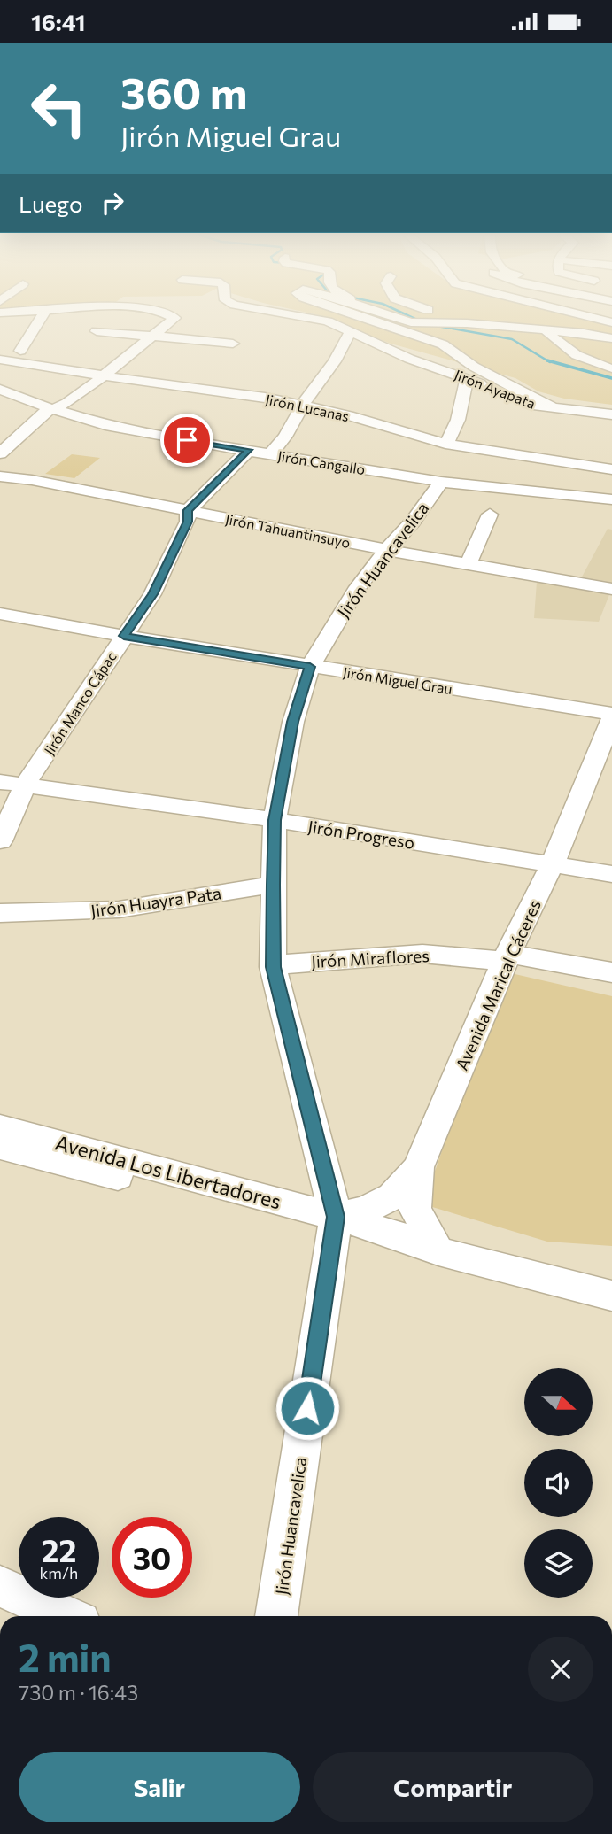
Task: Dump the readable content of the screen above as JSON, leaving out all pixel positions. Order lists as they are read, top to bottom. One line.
{"streets":{"street":["Jirón Ayapata","Jirón Lucanas","Jirón Cangallo","Jirón Tahuantinsuyo","Jirón Huancavelica","Jirón Miguel Grau","Jirón Manco Cápac","Jirón Progreso","Jirón Huayra Pata","Jirón Miraflores","Avenida Marical Cáceres","Avenida Los Libertadores"]},"crossings":[["Jirón Cangallo","Jirón Huancavelica"],["Jirón Cangallo","Jirón Manco Cápac"],["Jirón Tahuantinsuyo","Jirón Huancavelica"],["Jirón Tahuantinsuyo","Jirón Manco Cápac"],["Jirón Huancavelica","Jirón Miguel Grau"],["Jirón Huancavelica","Jirón Progreso"],["Jirón Huancavelica","Jirón Huayra Pata"],["Jirón Huancavelica","Jirón Miraflores"],["Jirón Huancavelica","Avenida Los Libertadores"],["Jirón Miguel Grau","Jirón Manco Cápac"],["Jirón Miguel Grau","Avenida Marical Cáceres"],["Jirón Manco Cápac","Jirón Progreso"],["Jirón Progreso","Avenida Marical Cáceres"],["Jirón Miraflores","Avenida Marical Cáceres"],["Avenida Marical Cáceres","Avenida Los Libertadores"]],"north":"right","page":{"status":"16:41","turn":["360 m","Jirón Miguel Grau"],"then":"Luego","speed":"22 km/h","limit":"30","heading":["2 min","730 m · 16:43"],"buttons":["Salir","Compartir"]}}
